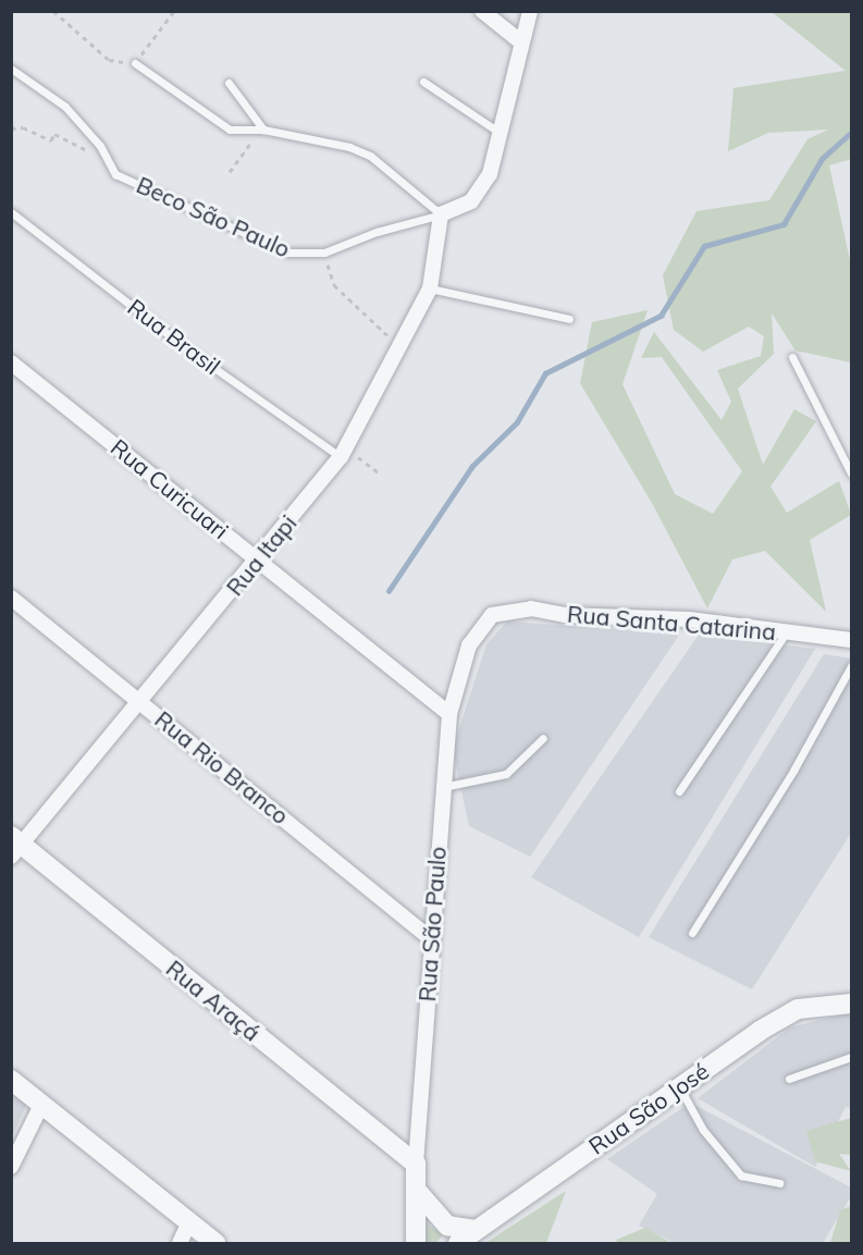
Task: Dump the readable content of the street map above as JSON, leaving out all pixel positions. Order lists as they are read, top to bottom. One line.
{"streets":{"street":["Rua Curicuari","Rua Itapi","Rua Santa Catarina","Rua Rio Branco","Rua São Paulo","Rua Araçá","Rua São José"],"lane":["Beco São Paulo","Rua Brasil"]},"crossings":[["Beco São Paulo","Rua Itapi"],["Rua Brasil","Rua Itapi"],["Rua Curicuari","Rua Itapi"],["Rua Curicuari","Rua São Paulo"],["Rua Itapi","Rua Rio Branco"],["Rua Itapi","Rua Araçá"],["Rua Santa Catarina","Rua São Paulo"],["Rua Rio Branco","Rua São Paulo"],["Rua São Paulo","Rua Araçá"]]}
